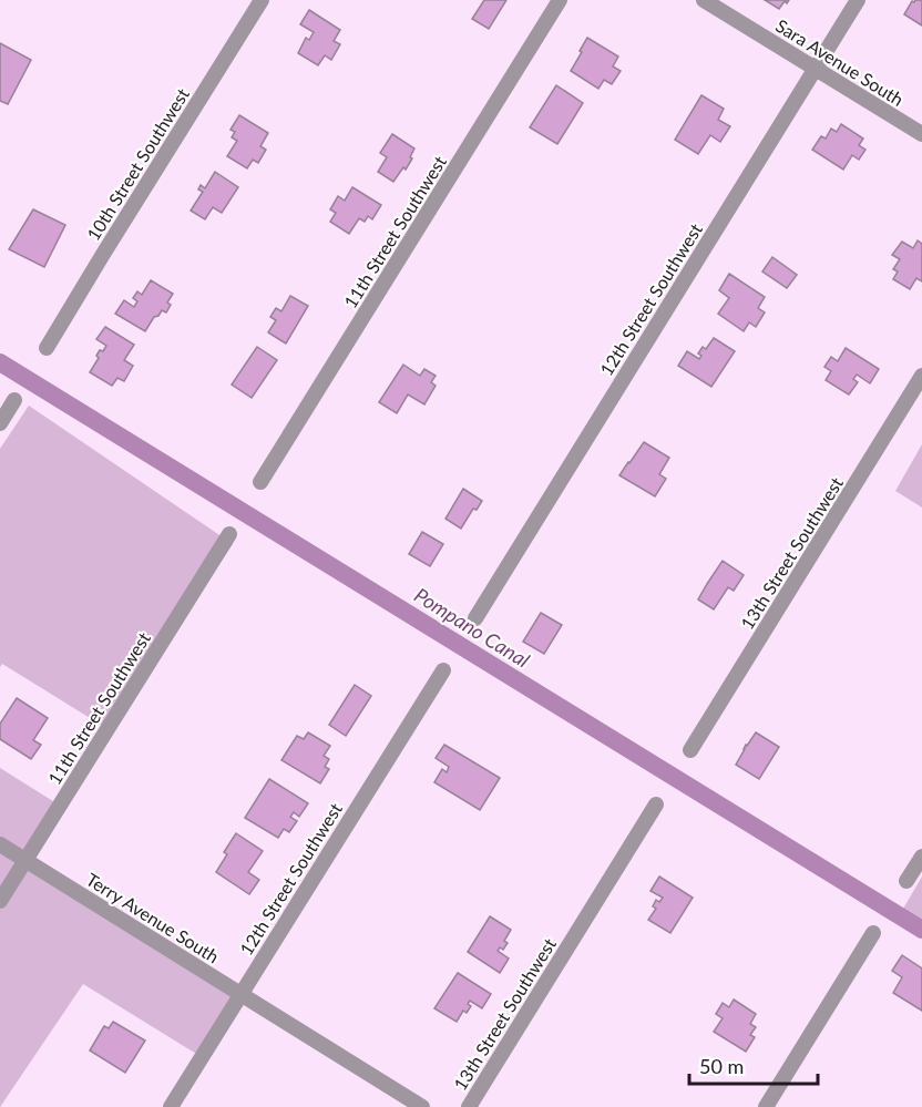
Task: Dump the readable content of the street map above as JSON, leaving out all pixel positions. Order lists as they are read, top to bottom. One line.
{"streets":{"street":["Sara Avenue South","10th Street Southwest","11th Street Southwest","12th Street Southwest","13th Street Southwest","Terry Avenue South"]},"crossings":[["Sara Avenue South","12th Street Southwest"],["11th Street Southwest","Terry Avenue South"],["12th Street Southwest","Terry Avenue South"]],"water":["Pompano Canal"],"scale_bar":"50 m"}
